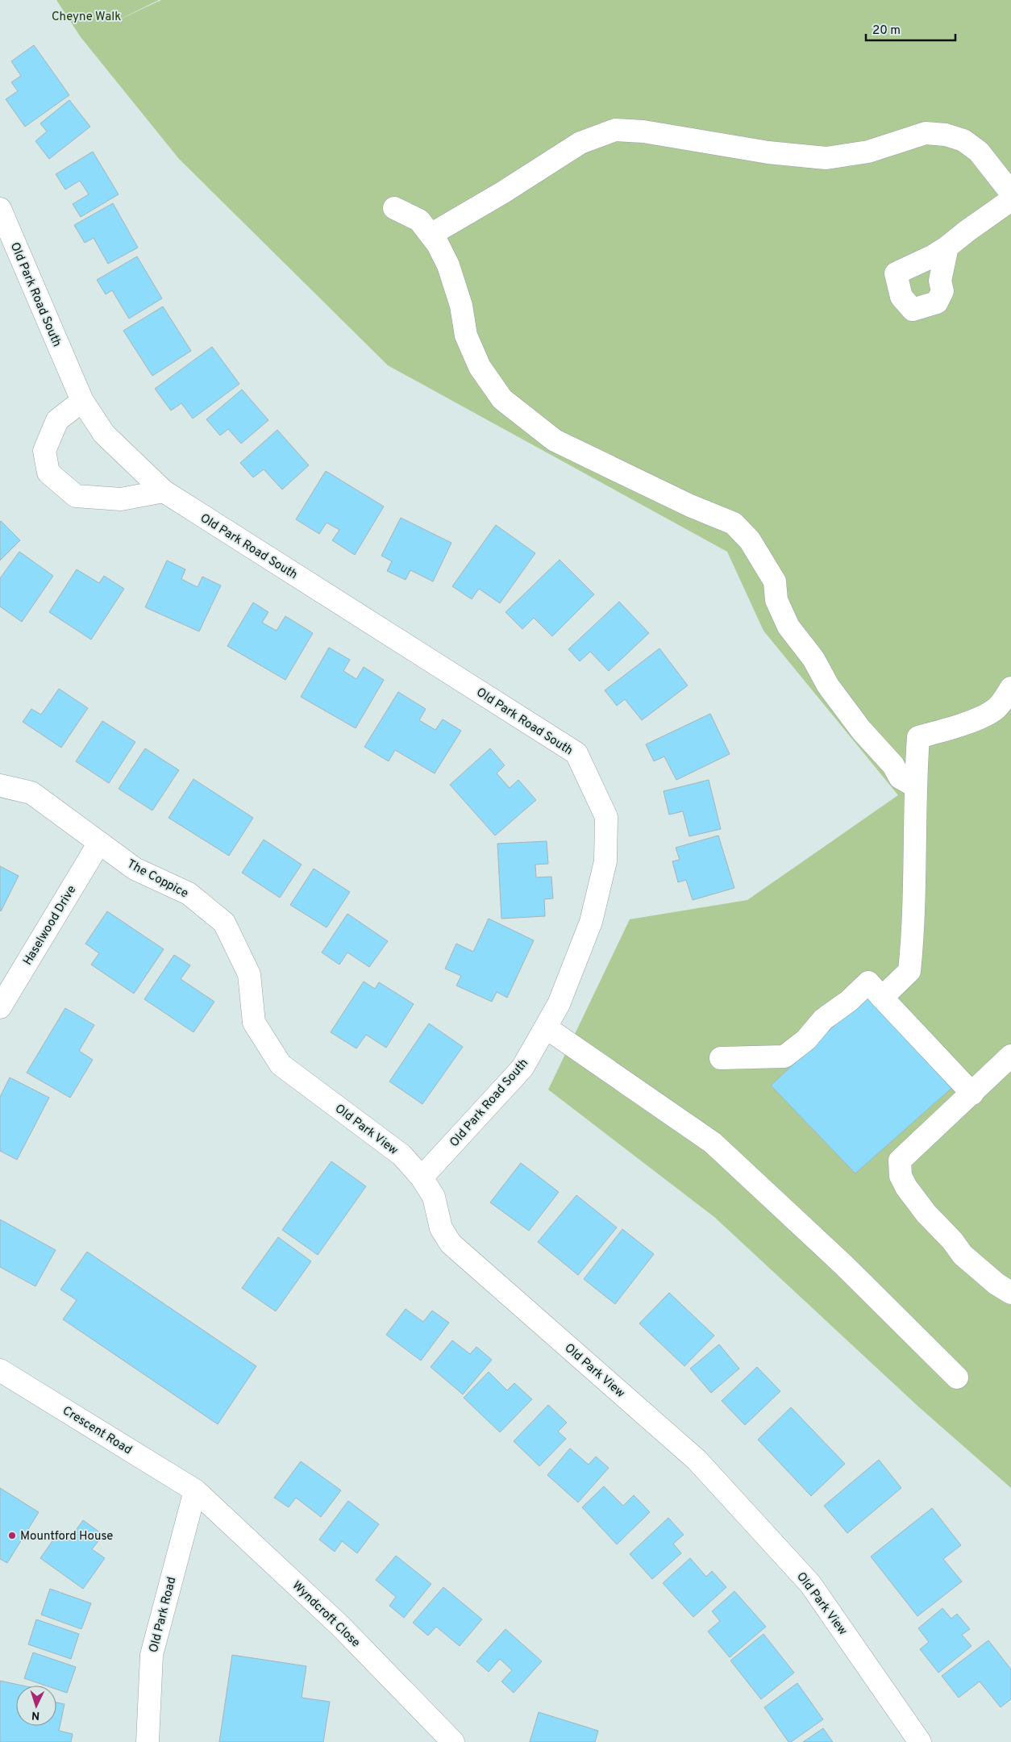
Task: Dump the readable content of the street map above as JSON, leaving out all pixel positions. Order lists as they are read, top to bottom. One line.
{"streets":{"street":["Old Park Road South","The Coppice","Haselwood Drive","Old Park View","Crescent Road","Wyndcroft Close","Old Park Road"]},"crossings":[["Old Park Road South","Old Park View"],["The Coppice","Haselwood Drive"],["The Coppice","Old Park View"],["Crescent Road","Wyndcroft Close"],["Crescent Road","Old Park Road"],["Wyndcroft Close","Old Park Road"]],"parks":["Cheyne Walk"],"places":["Mountford House"],"scale_bar":"20 m","north":"bottom"}
